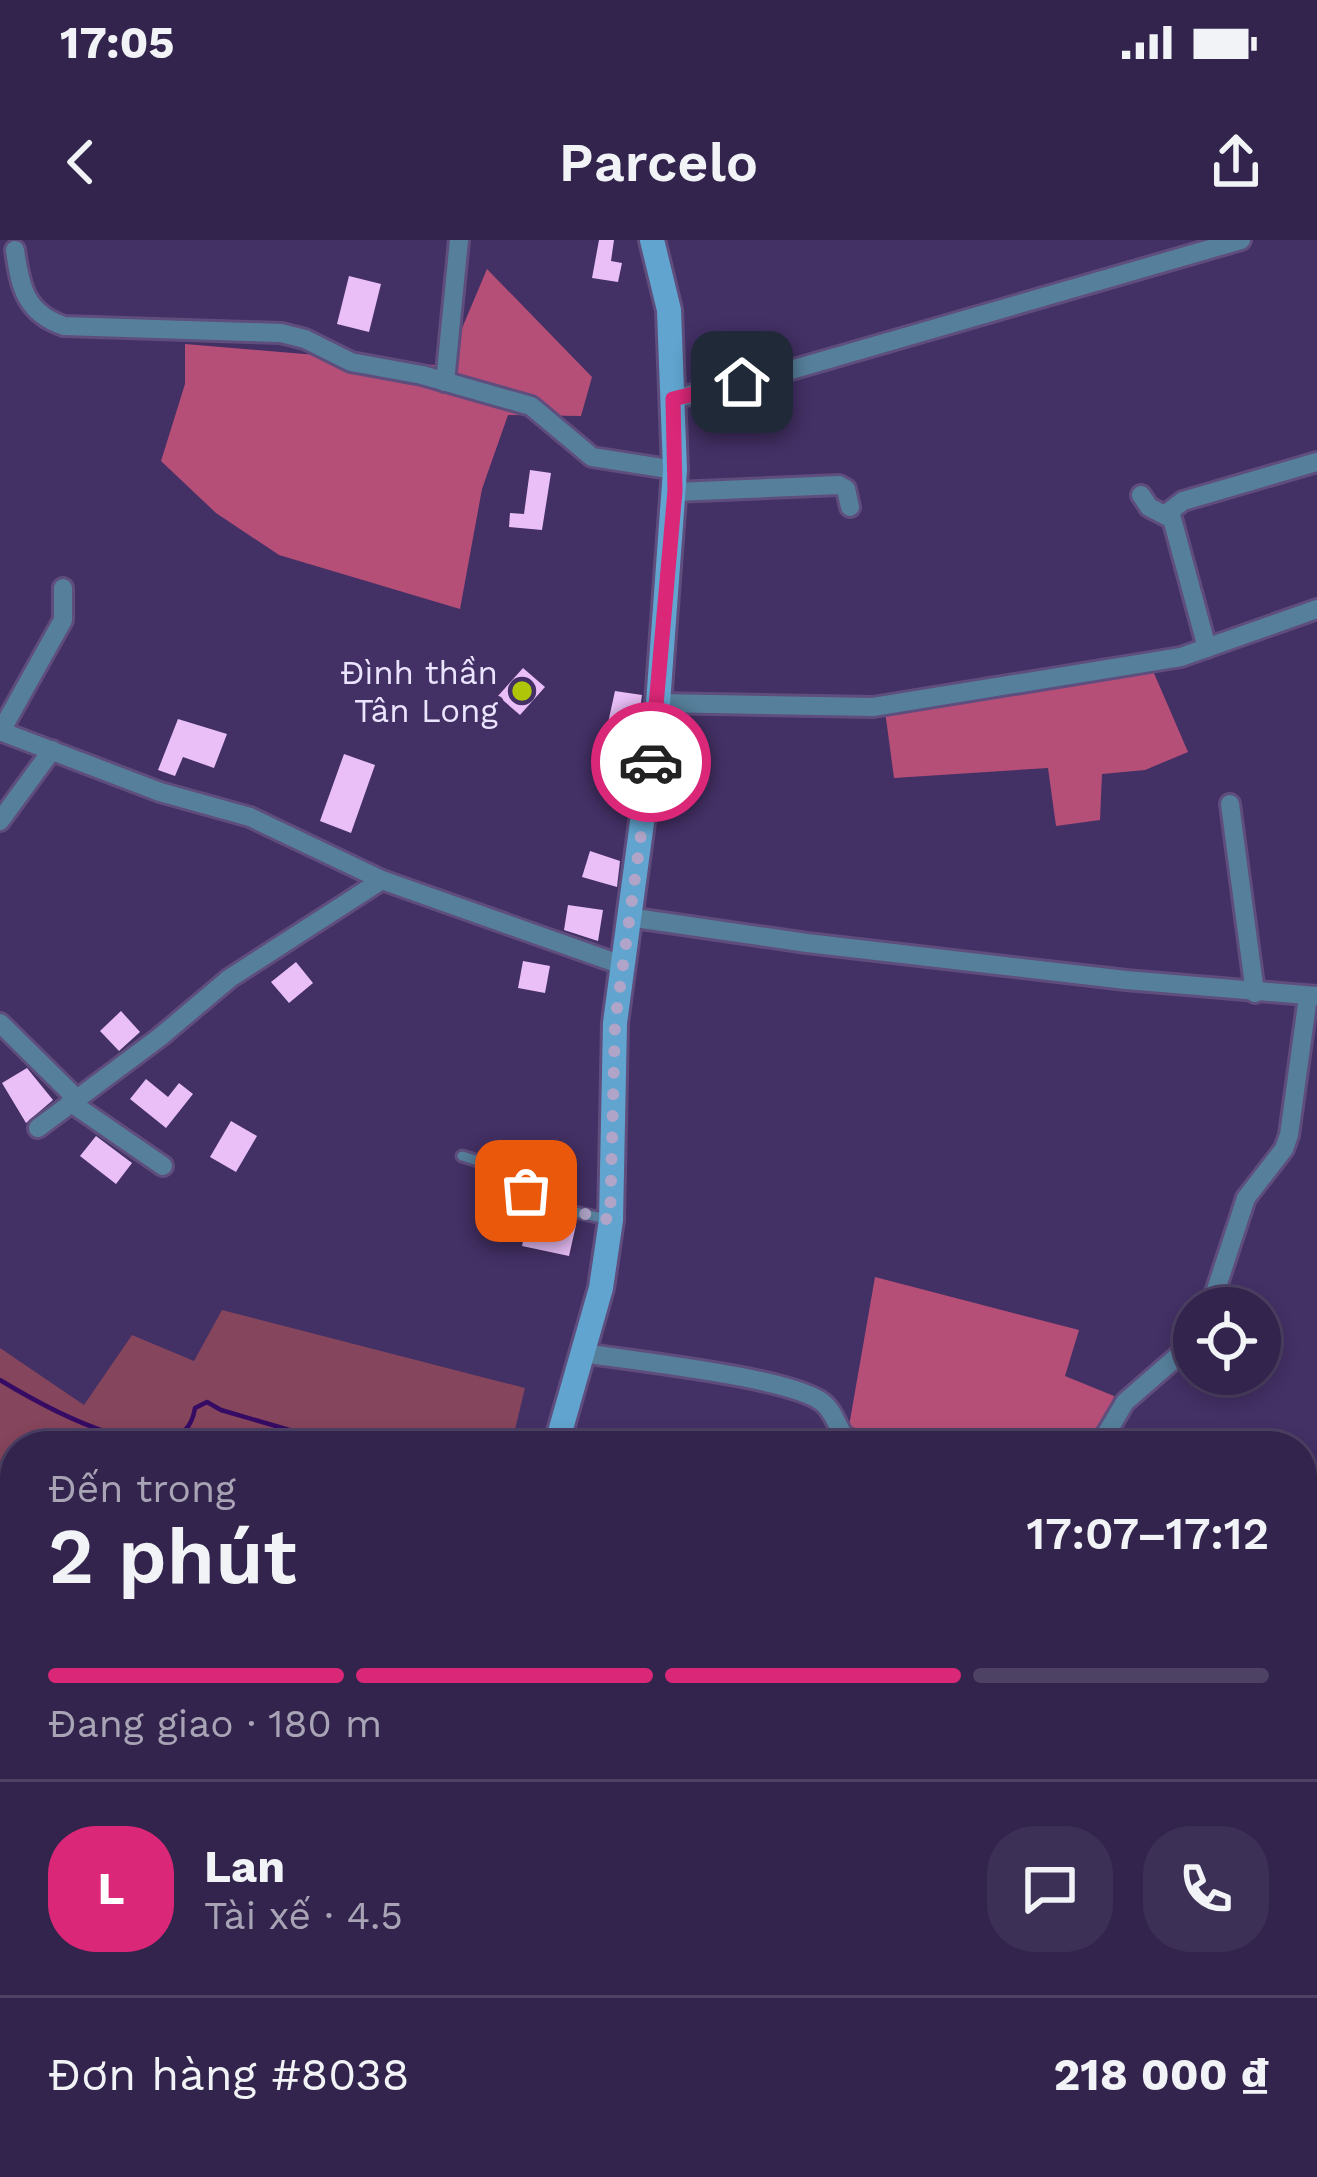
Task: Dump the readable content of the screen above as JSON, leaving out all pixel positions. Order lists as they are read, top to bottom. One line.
{"places":["Đình thần Tân Long"],"page":{"status":"17:05","header":"Parcelo","heading":["2 phút","Đến trong","17:07–17:12"],"panel":["Lan","Tài xế · 4.5","Đơn hàng #8038","218 000 ₫"],"bar":"Đang giao · 180 m","round":"L"}}
